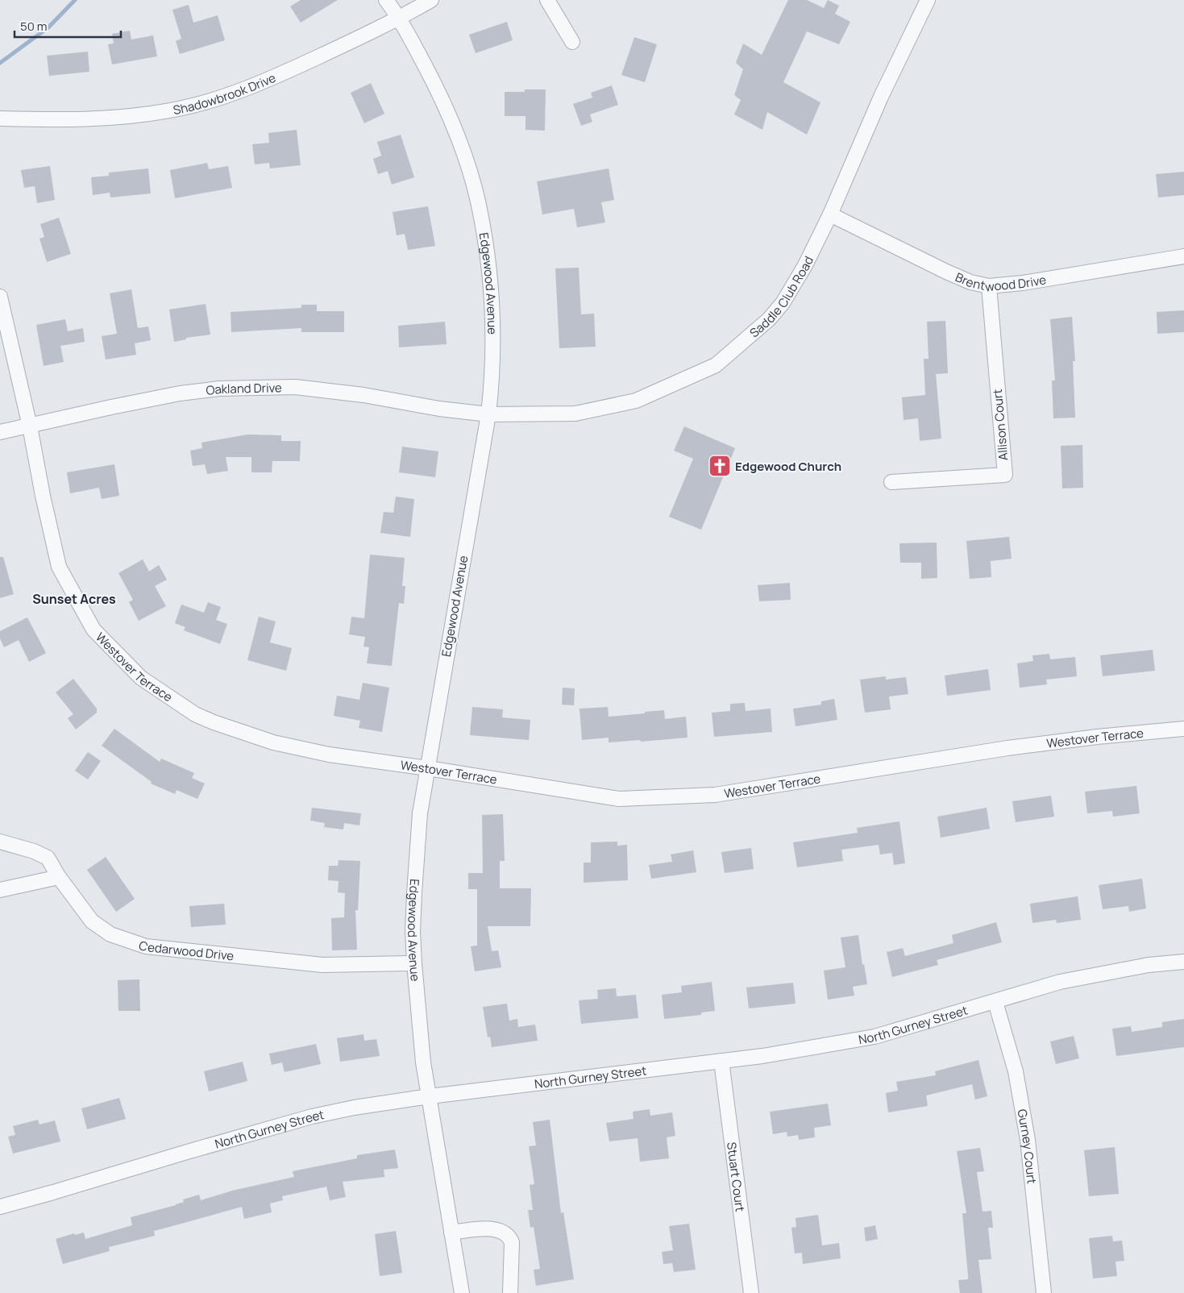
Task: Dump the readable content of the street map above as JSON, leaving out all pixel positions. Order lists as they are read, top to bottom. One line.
{"streets":{"street":["Shadowbrook Drive","Brentwood Drive","Edgewood Avenue","Saddle Club Road","Oakland Drive","Allison Court","Westover Terrace","Cedarwood Drive","North Gurney Street","Gurney Court","Stuart Court"]},"crossings":[["Shadowbrook Drive","Edgewood Avenue"],["Brentwood Drive","Saddle Club Road"],["Brentwood Drive","Allison Court"],["Edgewood Avenue","Saddle Club Road"],["Edgewood Avenue","Oakland Drive"],["Edgewood Avenue","Westover Terrace"],["Edgewood Avenue","Cedarwood Drive"],["Edgewood Avenue","North Gurney Street"],["Saddle Club Road","Oakland Drive"],["Oakland Drive","Westover Terrace"],["North Gurney Street","Gurney Court"],["North Gurney Street","Stuart Court"]],"districts":["Sunset Acres"],"places":{"church":["Edgewood Church"]},"scale_bar":"50 m"}
